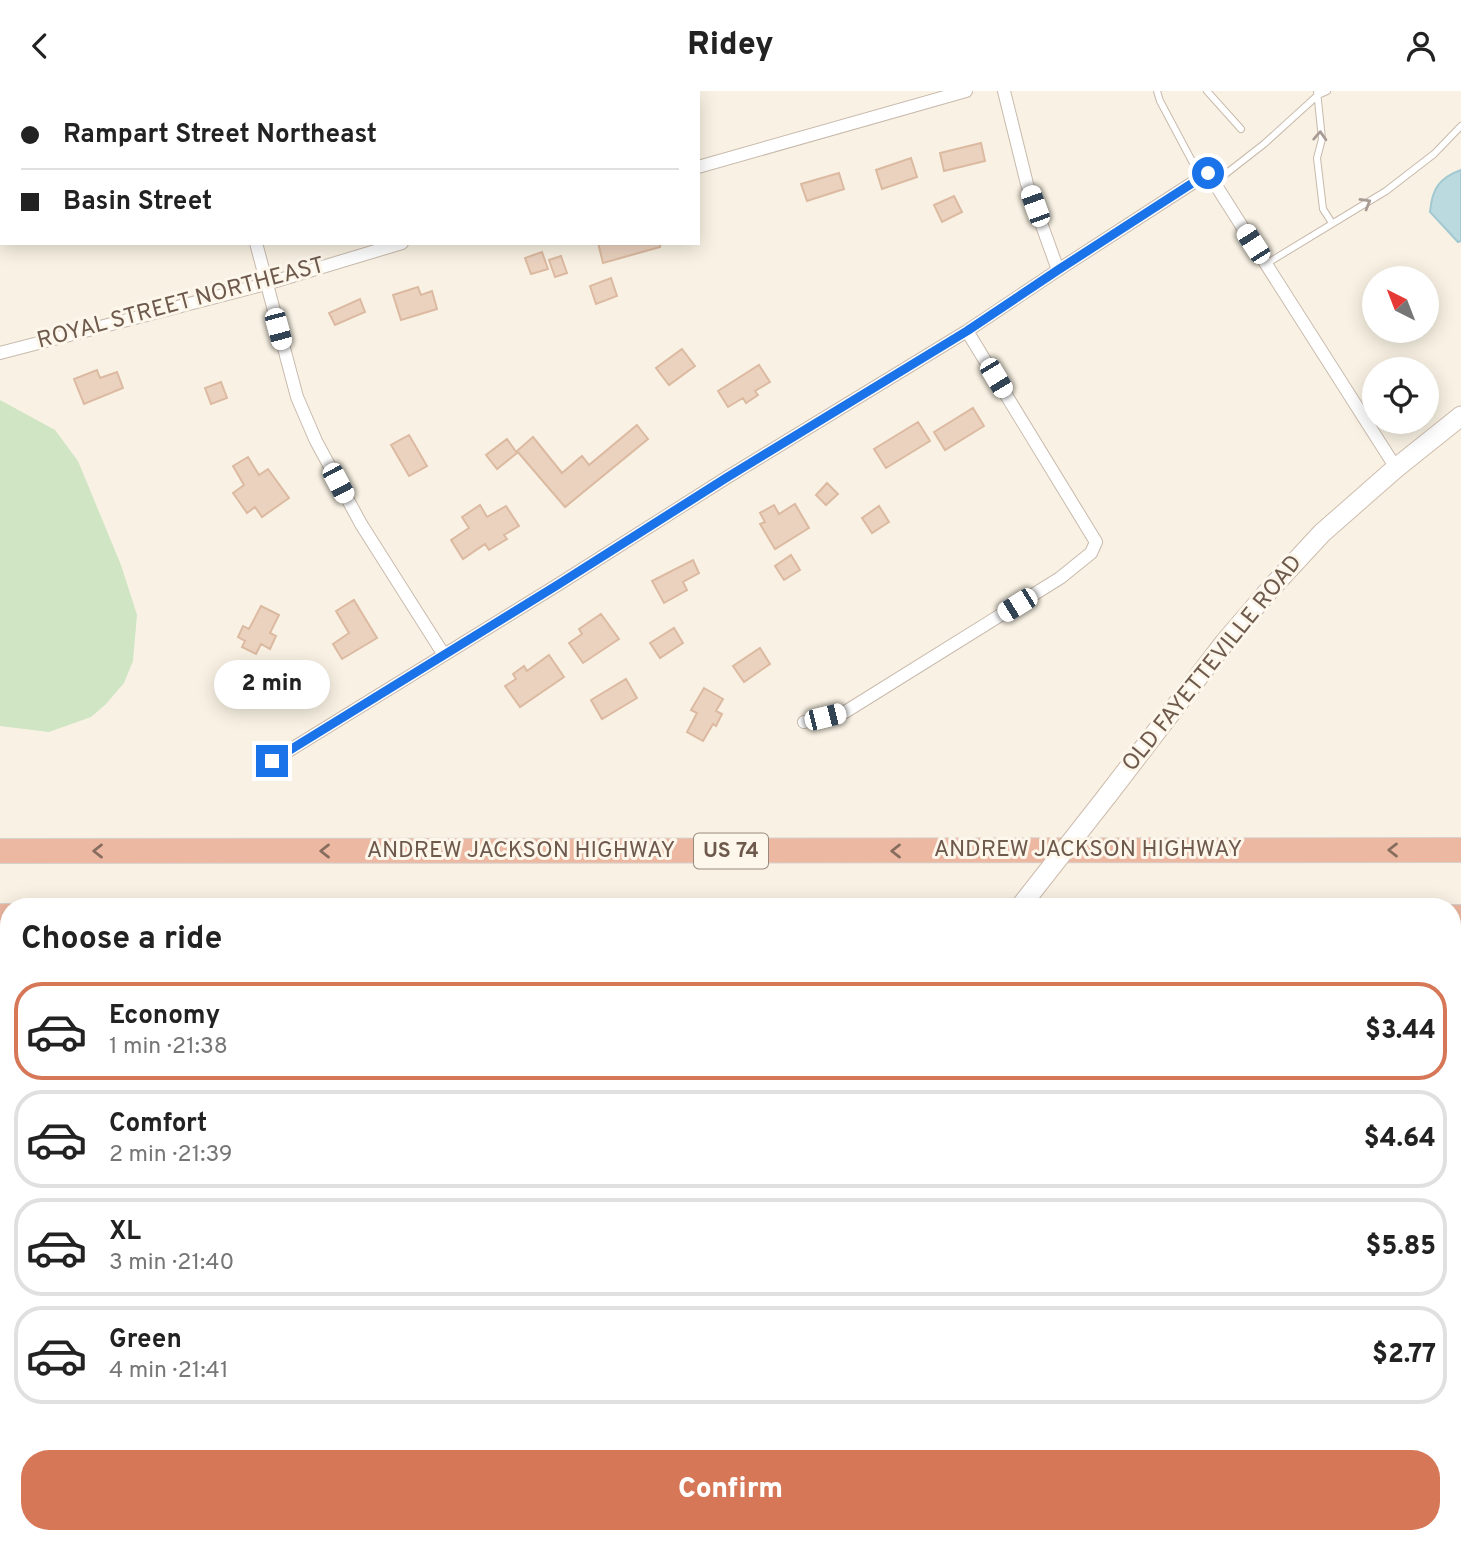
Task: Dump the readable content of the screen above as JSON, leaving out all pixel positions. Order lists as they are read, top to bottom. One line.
{"streets":{"highway":["ANDREW JACKSON HIGHWAY","US 74"],"street":["ROYAL STREET NORTHEAST","OLD FAYETTEVILLE ROAD"]},"one_way":["ANDREW JACKSON HIGHWAY"],"north":"top left","page":{"header":"Ridey","banner":["Rampart Street Northeast","Basin Street"],"bubble":"2 min","heading":"Choose a ride","list":[{"name":"Economy","note":"1 min · 21:38","value":"$3.44"},{"name":"Comfort","note":"2 min · 21:39","value":"$4.64"},{"name":"XL","note":"3 min · 21:40","value":"$5.85"},{"name":"Green","note":"4 min · 21:41","value":"$2.77"}],"buttons":"Confirm"}}
